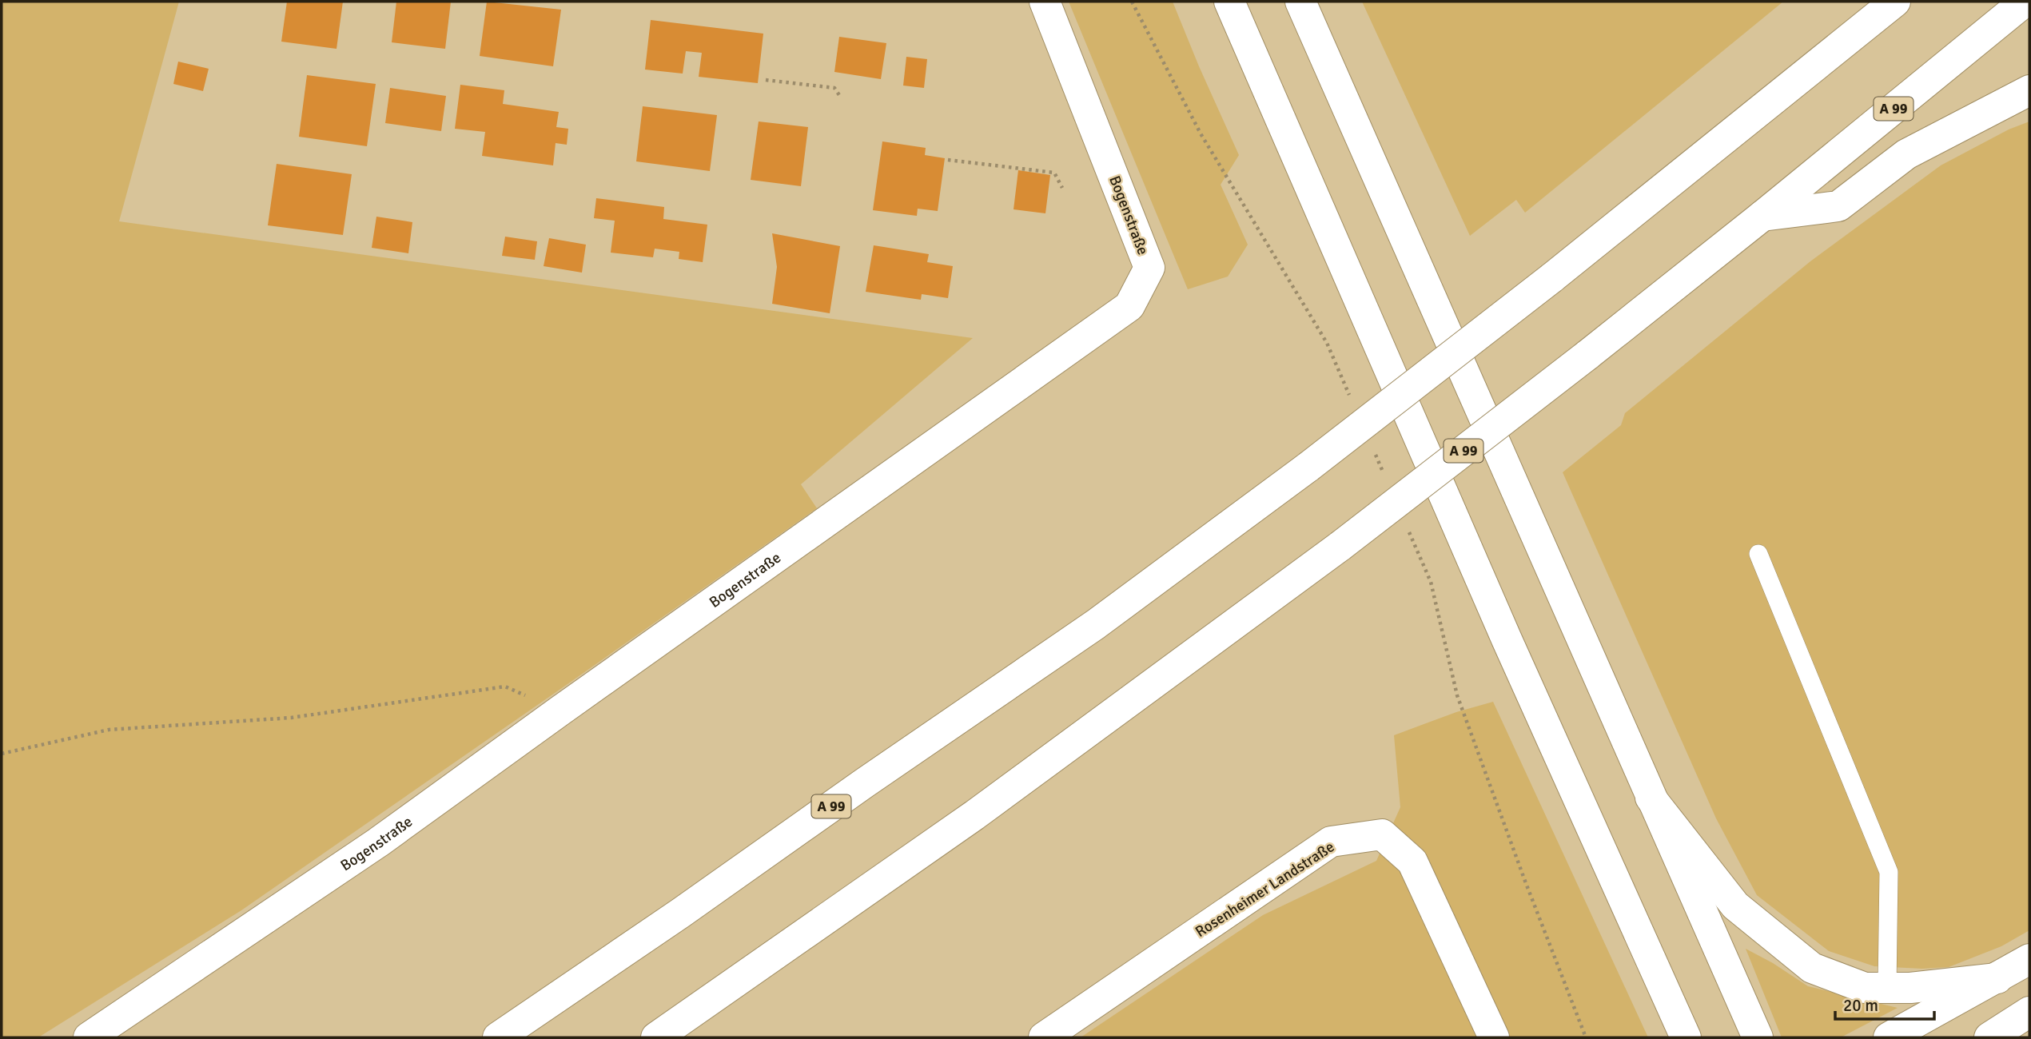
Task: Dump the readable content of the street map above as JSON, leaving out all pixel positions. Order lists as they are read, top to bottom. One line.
{"streets":{"main road":["A 99","Bogenstraße","Rosenheimer Landstraße"]},"scale_bar":"20 m"}
